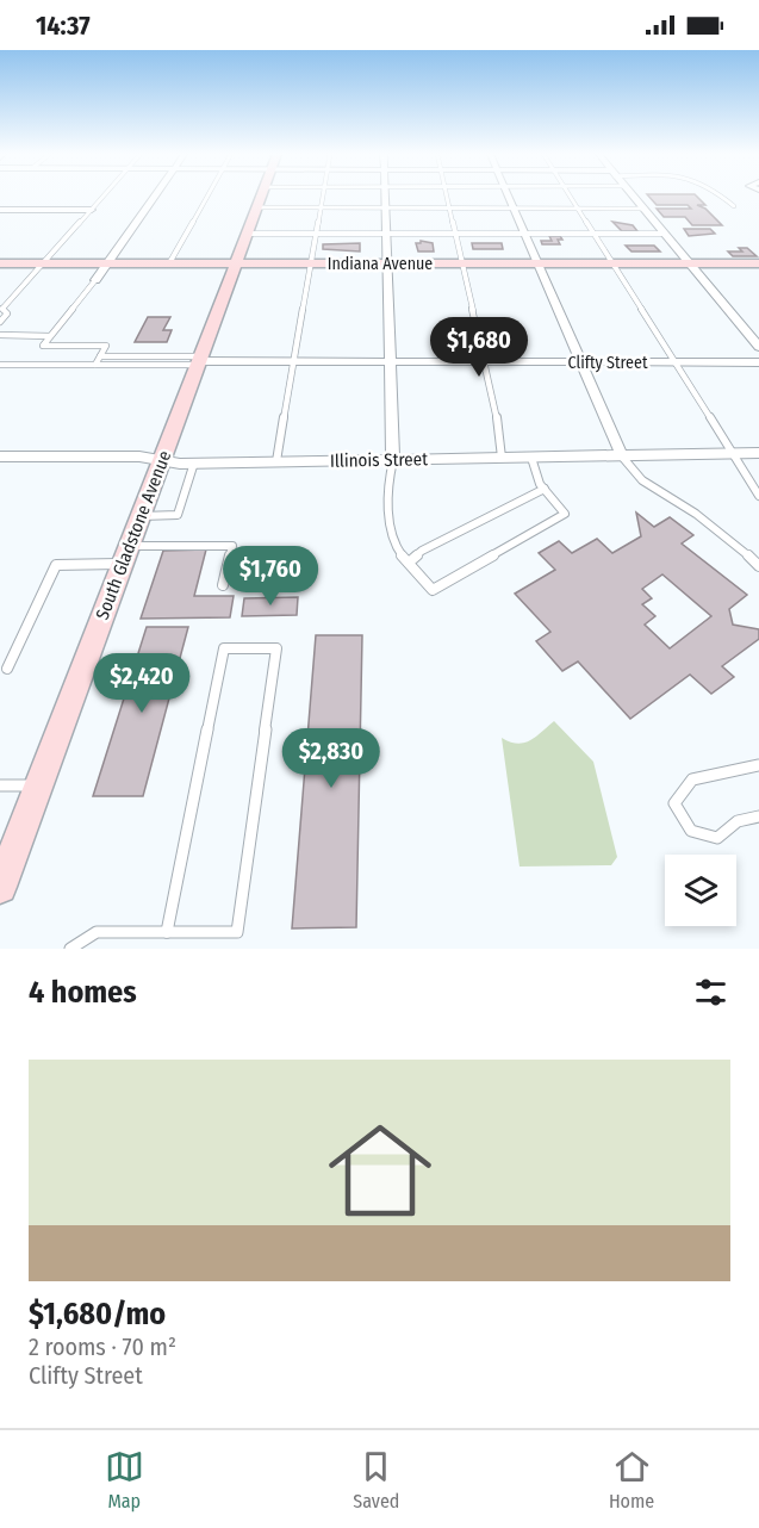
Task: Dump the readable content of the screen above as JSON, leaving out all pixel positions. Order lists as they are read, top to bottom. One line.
{"streets":{"street":["Indiana Avenue","Clifty Street","Illinois Street","South Gladstone Avenue"]},"crossings":[["Indiana Avenue","South Gladstone Avenue"],["Clifty Street","South Gladstone Avenue"],["Illinois Street","South Gladstone Avenue"]],"page":{"status":"14:37","price":["$1,680","$1,760","$2,420","$2,830"],"heading":"4 homes","list":[{"name":"$1,680/mo","note":"2 rooms · 70 m² · Clifty Street"}],"tabs":["Map","Saved","Home"]}}
